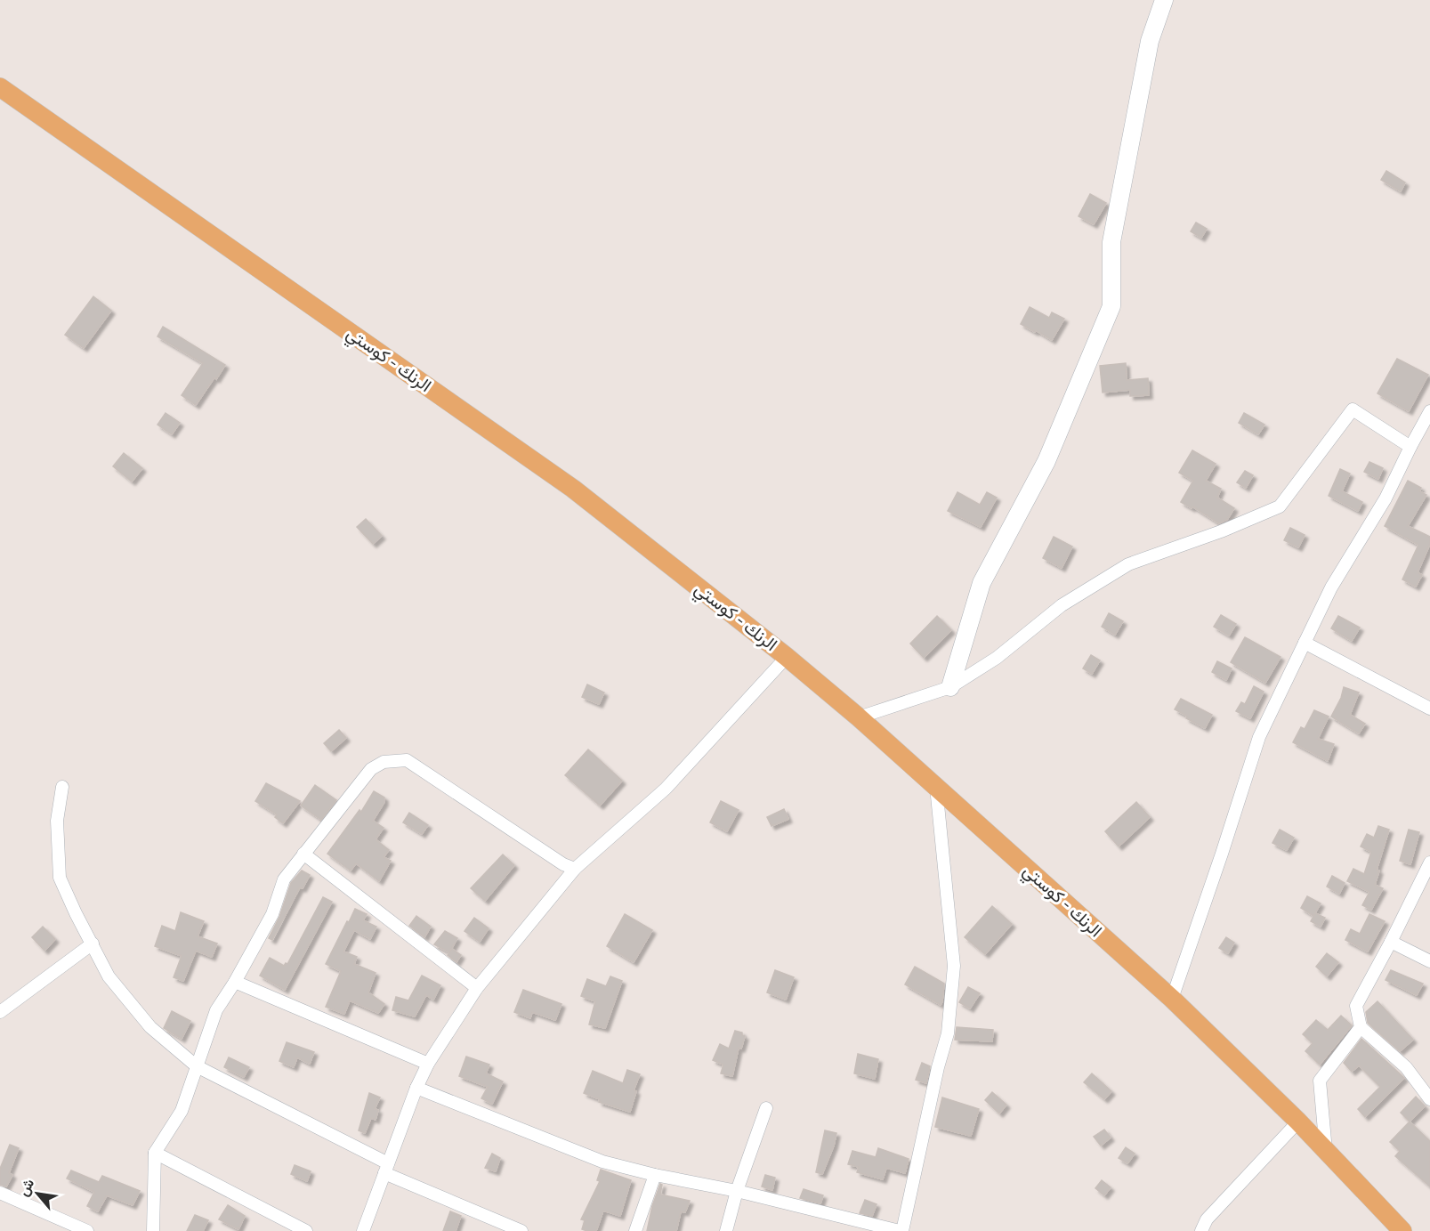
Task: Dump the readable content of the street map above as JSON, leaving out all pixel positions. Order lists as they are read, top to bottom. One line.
{"streets":{"main road":["الرنك - كوستي"]},"north":"top left"}
